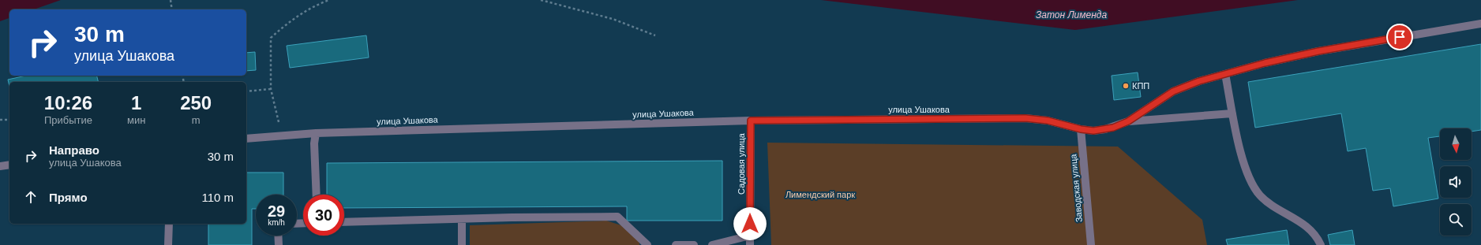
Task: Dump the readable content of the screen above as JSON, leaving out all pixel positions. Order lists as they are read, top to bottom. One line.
{"streets":{"street":["улица Ушакова","Садовая улица","Заводская улица"]},"crossings":[["улица Ушакова","Садовая улица"],["улица Ушакова","Заводская улица"]],"water":["Затон Лименда"],"parks":["Лимендский парк"],"places":["КПП"],"north":"bottom","page":{"turn":["30 m","улица Ушакова"],"eta":["10:26","Прибытие","1","мин","250","m"],"list":[{"name":"Направо","note":"улица Ушакова","value":"30 m"},{"name":"Прямо","value":"110 m"}],"speed":"29 km/h","limit":"30"}}
